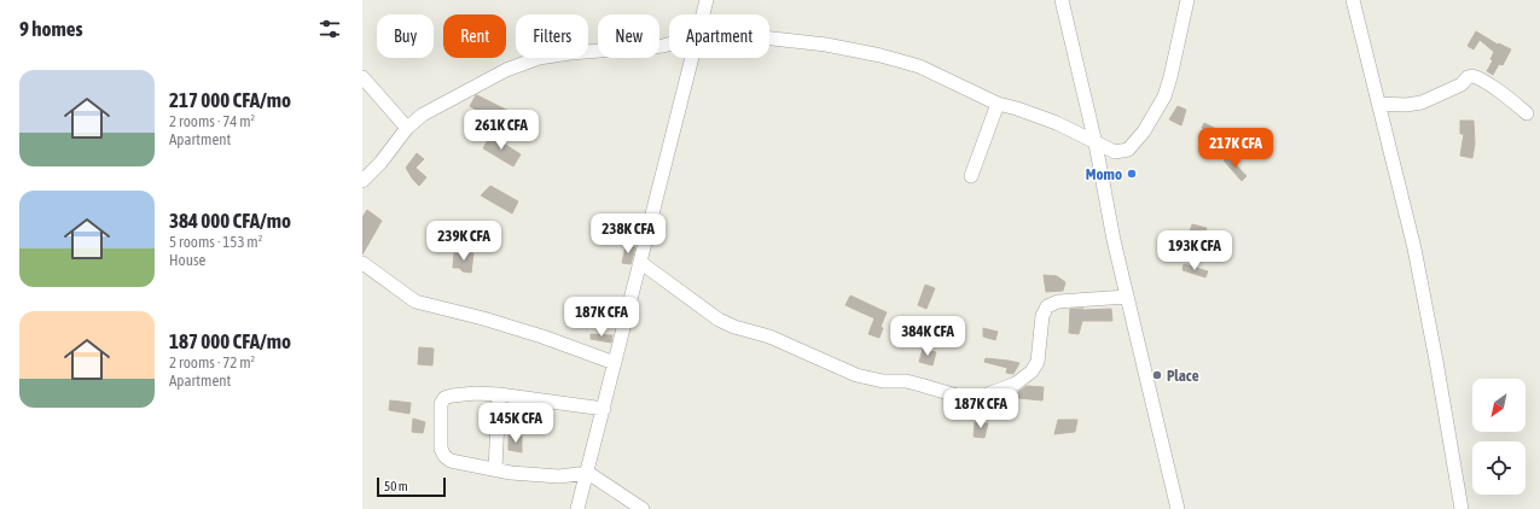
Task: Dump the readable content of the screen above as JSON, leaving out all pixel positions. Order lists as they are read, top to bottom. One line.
{"places":["Momo","Place"],"scale_bar":"50 m","north":"bottom left","page":{"heading":"9 homes","chip":["Buy","Rent","Filters","New","Apartment"],"list":[{"name":"217 000 CFA/mo","note":"2 rooms · 74 m² · Apartment"},{"name":"384 000 CFA/mo","note":"5 rooms · 153 m² · House"},{"name":"187 000 CFA/mo","note":"2 rooms · 72 m² · Apartment"}],"price":["261K CFA","217K CFA","238K CFA","239K CFA","193K CFA","187K CFA","384K CFA","187K CFA","145K CFA"],"scale":"50 m"}}
